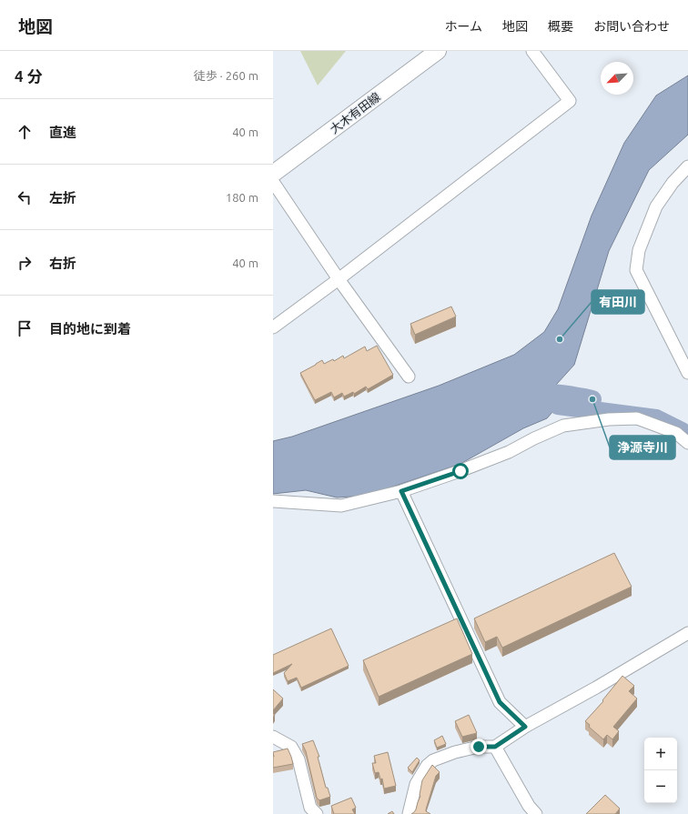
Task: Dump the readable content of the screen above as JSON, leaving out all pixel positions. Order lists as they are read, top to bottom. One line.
{"streets":{"main road":["大木有田線"]},"places":["有田川","浄源寺川"],"north":"bottom left","page":{"header":"地図","nav":["ホーム","地図","概要","お問い合わせ"],"heading":["4 分","徒歩 · 260 m"],"list":[["直進","40 m"],["左折","180 m"],["右折","40 m"],"目的地に到着"],"map_buttons":["+","−"]}}
